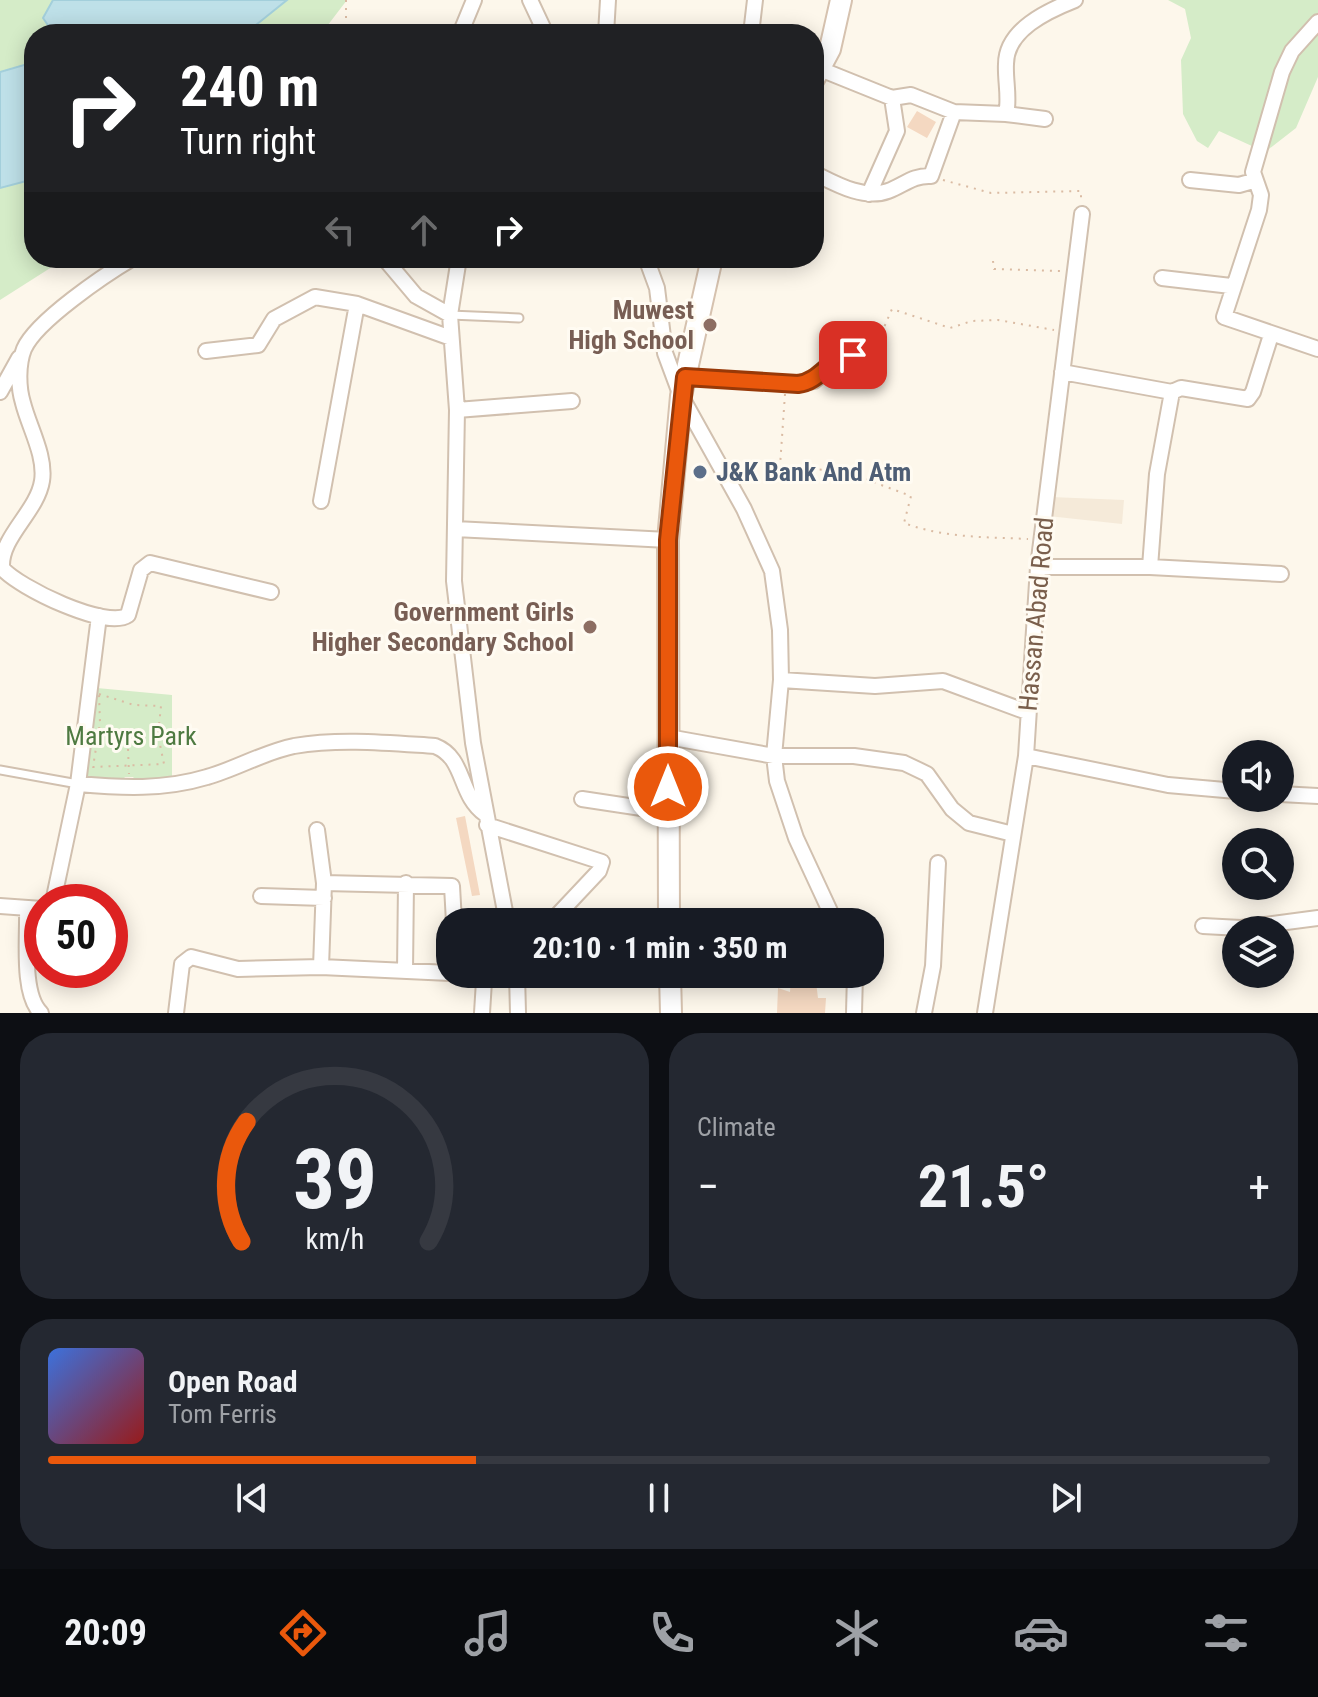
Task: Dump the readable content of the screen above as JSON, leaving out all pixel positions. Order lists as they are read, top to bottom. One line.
{"streets":{"street":["Hassan Abad Road"]},"parks":["Martyrs Park"],"places":["Muwest High School","J&K Bank And Atm","Government Girls Higher Secondary School"],"page":{"turn":["240 m","Turn right"],"limit":"50","trip":"20:10 · 1 min · 350 m","tile":"Climate","heat":["−","21.5°","+"],"song":["Open Road","Tom Ferris"],"tabs":"20:09","gauge":["39","km/h"]}}
